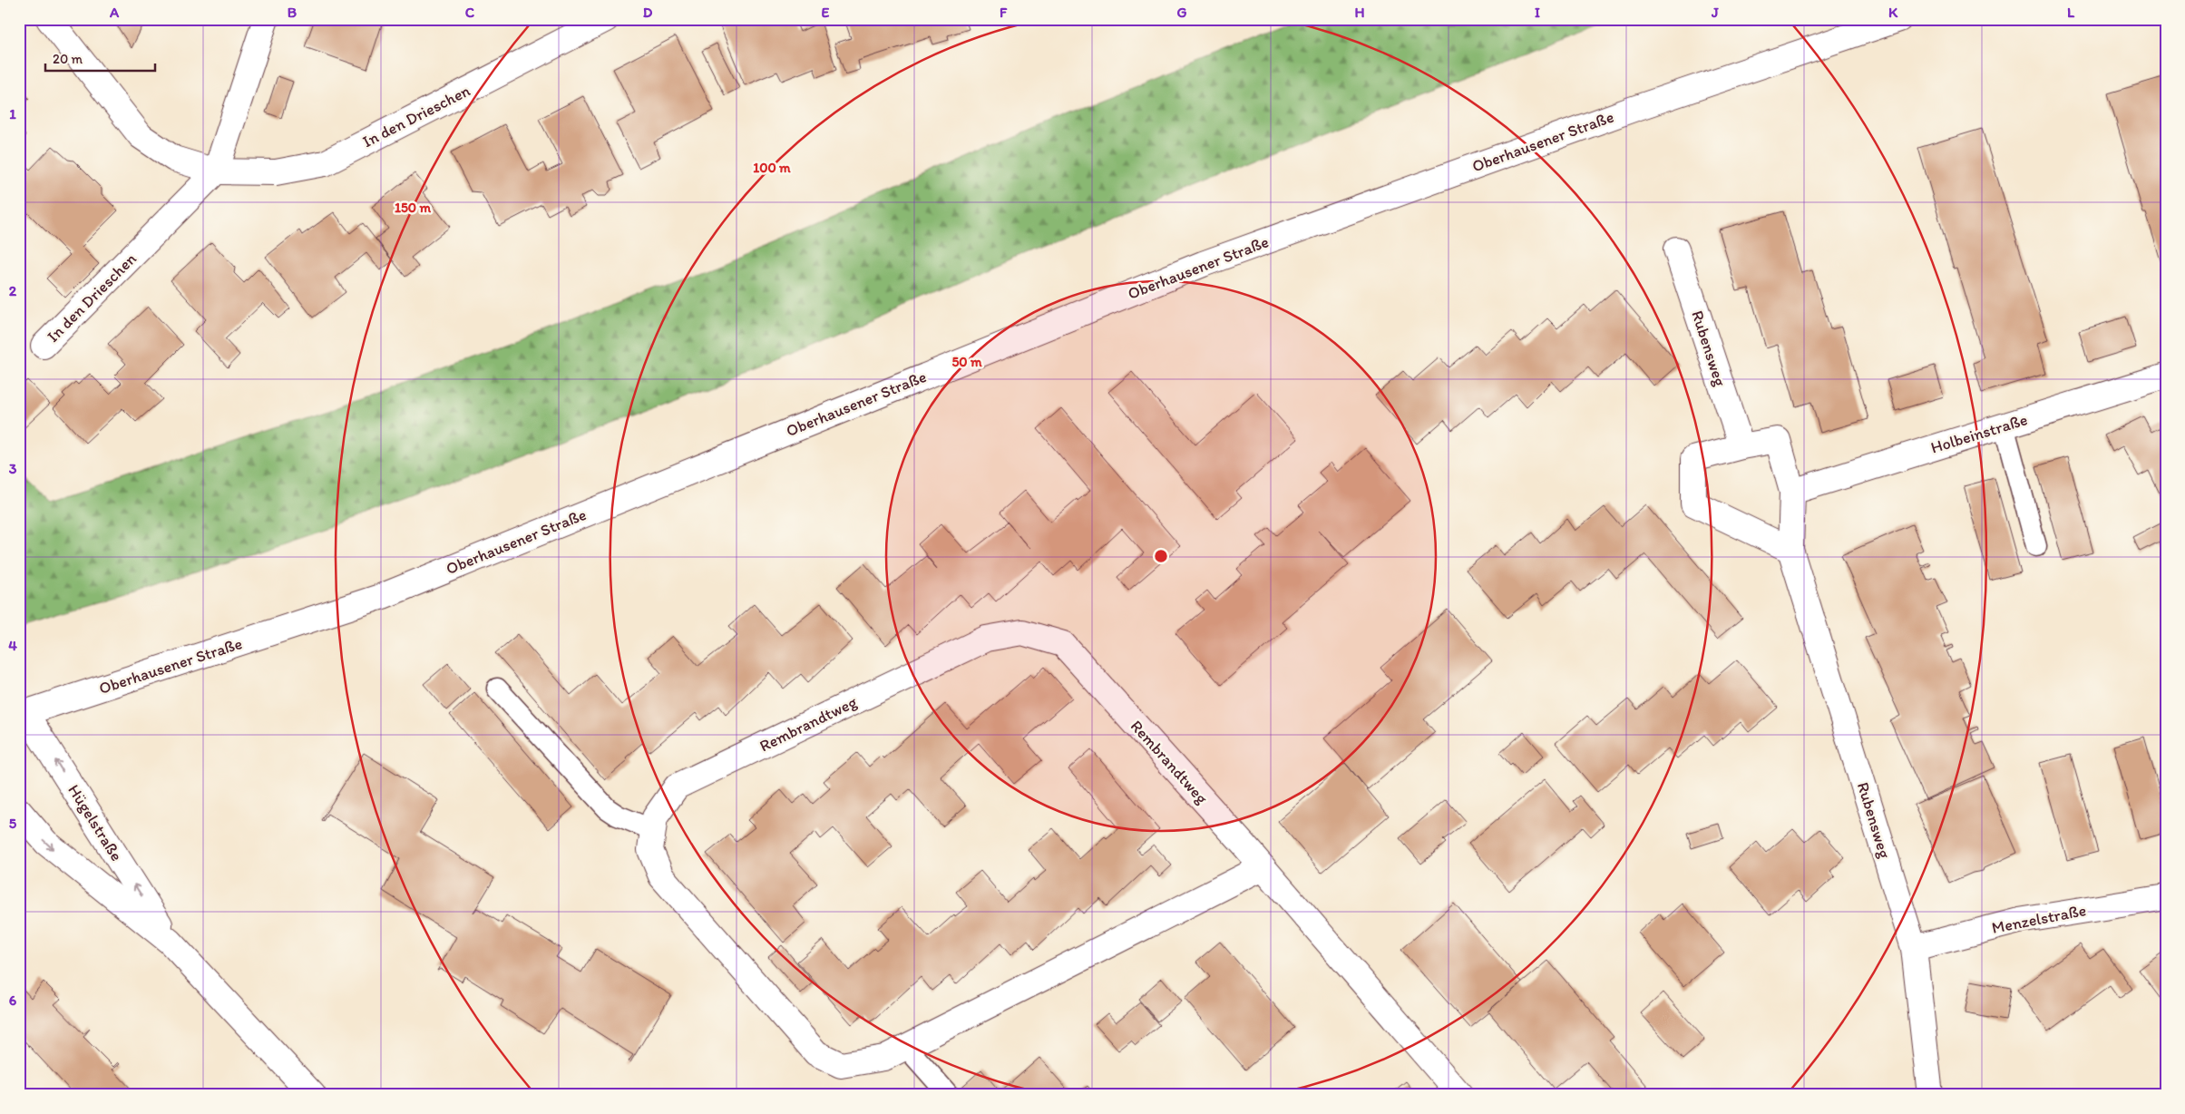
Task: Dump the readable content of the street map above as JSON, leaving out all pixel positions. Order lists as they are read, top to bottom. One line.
{"streets":{"street":["In den Drieschen","Oberhausener Straße","Rubensweg","Holbeinstraße","Rembrandtweg","Hügelstraße","Menzelstraße"]},"crossings":[["Oberhausener Straße","Hügelstraße"],["Rubensweg","Holbeinstraße"],["Rubensweg","Menzelstraße"]],"scale_bar":"20 m","grid":{"columns":["A","B","C","D","E","F","G","H","I","J","K","L"],"rows":["1","2","3","4","5","6"]},"rings":["100 m","150 m","50 m"]}
